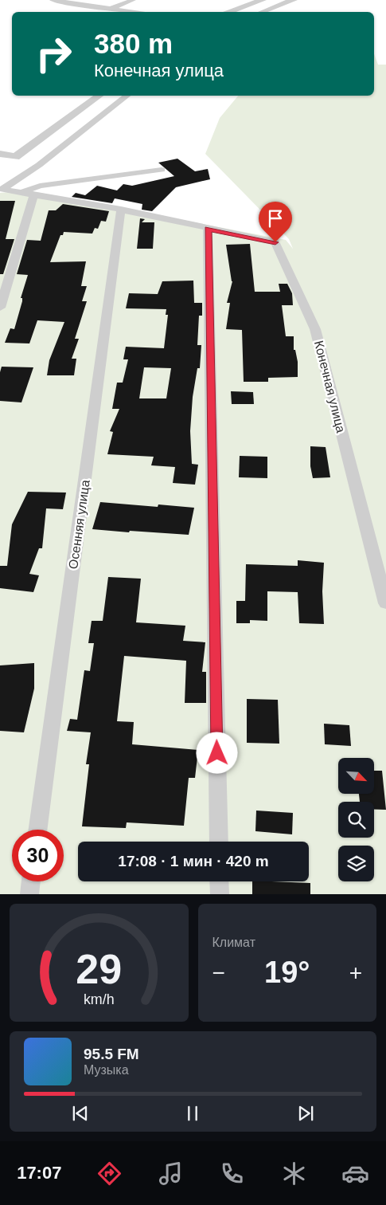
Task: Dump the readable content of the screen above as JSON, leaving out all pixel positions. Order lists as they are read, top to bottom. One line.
{"streets":{"street":["Конечная улица","Осенняя улица"]},"north":"bottom right","page":{"turn":["380 m","Конечная улица"],"limit":"30","trip":"17:08 · 1 мин · 420 m","tile":"Климат","heat":["−","19°","+"],"song":["95.5 FM","Музыка"],"tabs":"17:07","gauge":["29","km/h"]}}
